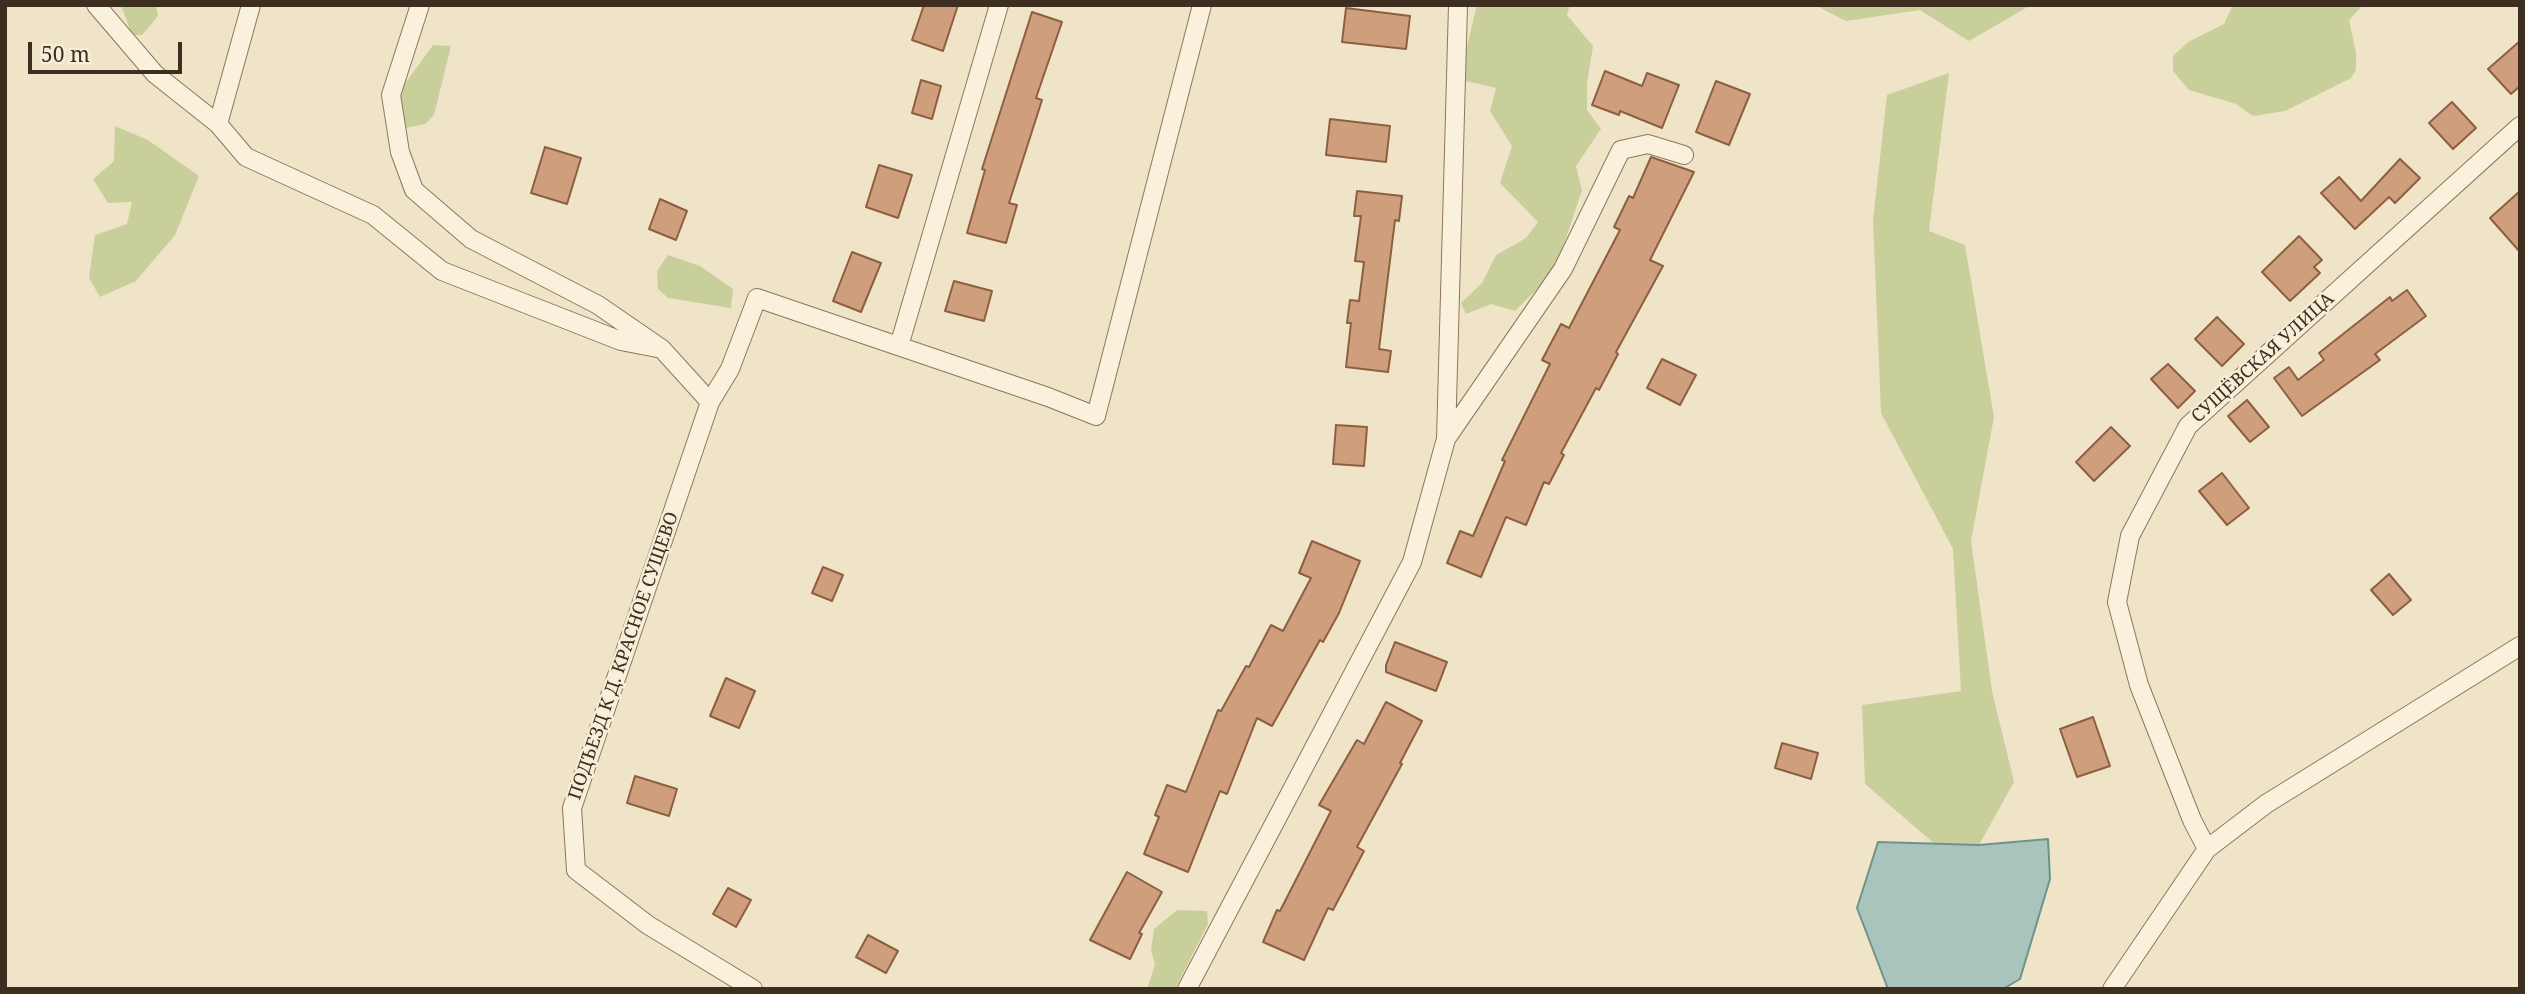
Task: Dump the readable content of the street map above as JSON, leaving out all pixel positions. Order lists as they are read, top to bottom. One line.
{"streets":{"street":["СУЩЁВСКАЯ УЛИЦА","ПОДЪЕЗД К Д. КРАСНОЕ СУЩЕВО"]},"scale_bar":"50 m"}
